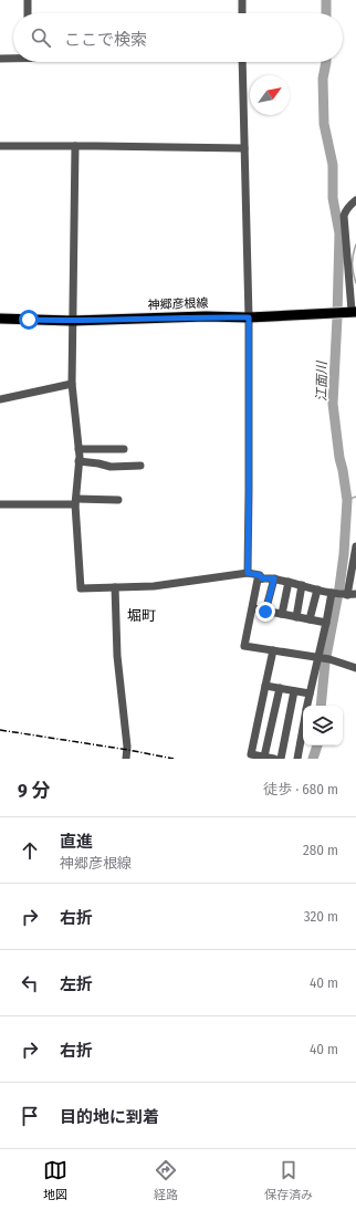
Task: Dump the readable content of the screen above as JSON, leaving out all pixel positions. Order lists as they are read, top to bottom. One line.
{"streets":{"main road":["神郷彦根線"]},"districts":["堀町"],"water":["江面川"],"north":"top right","page":{"search":"ここで検索","heading":["9 分","徒歩 · 680 m"],"list":[["直進","神郷彦根線","280 m"],["右折","320 m"],["左折","40 m"],["右折","40 m"],"目的地に到着"],"nav":["地図","経路","保存済み"]}}
